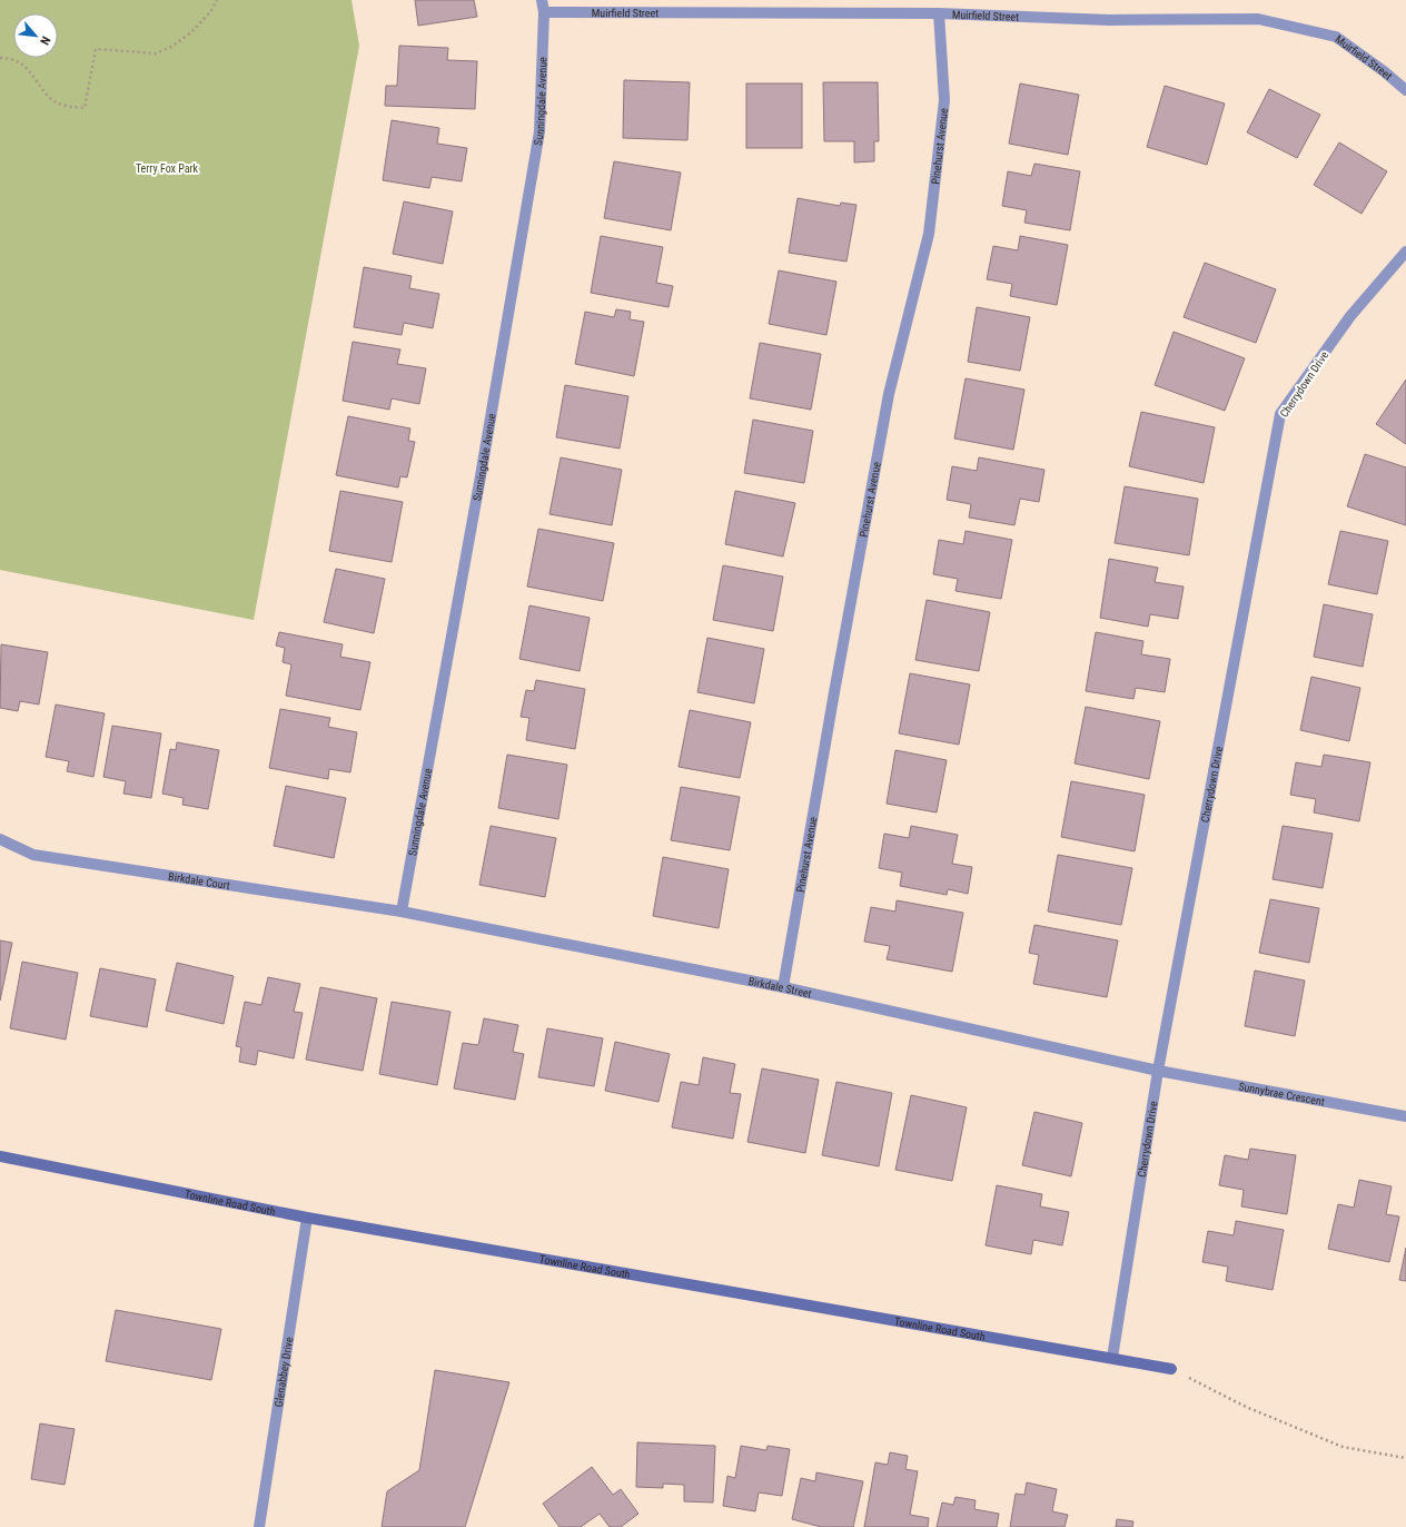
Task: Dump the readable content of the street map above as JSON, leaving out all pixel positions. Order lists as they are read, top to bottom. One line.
{"streets":{"street":["Muirfield Street","Sunningdale Avenue","Pinehurst Avenue","Cherrydown Drive","Birkdale Court","Birkdale Street","Sunnybrae Crescent","Townline Road South","Glenabbey Drive"]},"crossings":[["Muirfield Street","Sunningdale Avenue"],["Muirfield Street","Pinehurst Avenue"],["Sunningdale Avenue","Birkdale Court"],["Sunningdale Avenue","Birkdale Street"],["Pinehurst Avenue","Birkdale Street"],["Cherrydown Drive","Birkdale Street"],["Cherrydown Drive","Sunnybrae Crescent"],["Cherrydown Drive","Townline Road South"],["Birkdale Court","Birkdale Street"],["Birkdale Street","Sunnybrae Crescent"],["Townline Road South","Glenabbey Drive"]],"parks":["Terry Fox Park"],"north":"bottom right"}
